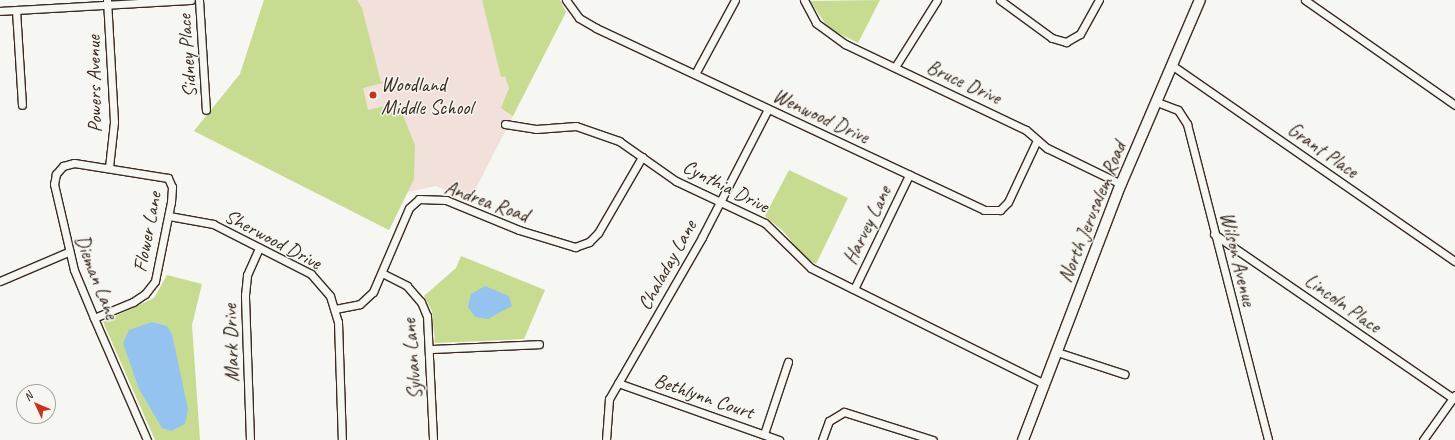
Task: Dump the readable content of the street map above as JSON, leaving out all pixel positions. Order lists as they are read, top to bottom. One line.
{"streets":{"main road":["North Jerusalem Road"],"street":["Sidney Place","Bruce Drive","Powers Avenue","Wenwood Drive","Grant Place","Cynthia Drive","Andrea Road","Harvey Lane","Flower Lane","Sherwood Drive","Wilson Avenue","Chaladay Lane","Dieman Lane","Lincoln Place","Mark Drive","Sylvan Lane","Bethlynn Court"]},"crossings":[["Bruce Drive","Wenwood Drive"],["Bruce Drive","North Jerusalem Road"],["Powers Avenue","Flower Lane"],["Powers Avenue","Dieman Lane"],["Wenwood Drive","Harvey Lane"],["Wenwood Drive","Chaladay Lane"],["Grant Place","North Jerusalem Road"],["Cynthia Drive","Andrea Road"],["Cynthia Drive","North Jerusalem Road"],["Cynthia Drive","Harvey Lane"],["Cynthia Drive","Chaladay Lane"],["Andrea Road","Sherwood Drive"],["Andrea Road","Sylvan Lane"],["North Jerusalem Road","Wilson Avenue"],["Flower Lane","Sherwood Drive"],["Flower Lane","Dieman Lane"],["Sherwood Drive","Mark Drive"],["Wilson Avenue","Lincoln Place"],["Chaladay Lane","Bethlynn Court"]],"places":["Woodland Middle School"],"north":"top left"}
